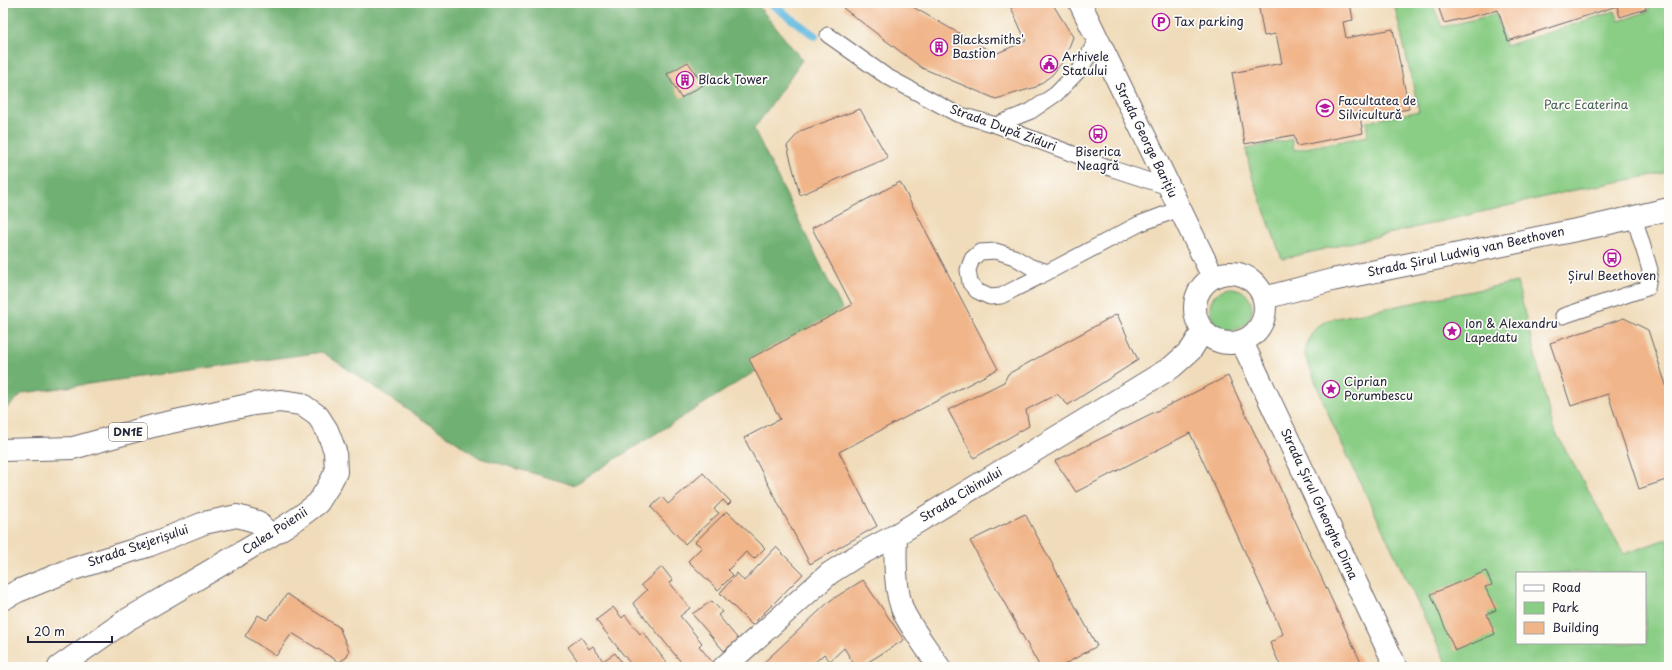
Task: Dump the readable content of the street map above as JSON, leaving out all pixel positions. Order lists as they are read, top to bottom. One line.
{"streets":{"street":["Strada George Barițiu","Strada Șirul Ludwig van Beethoven","DN1E","Strada Cibinului","Strada Șirul Gheorghe Dima","Calea Poienii","Strada Stejerișului"],"lane":["Strada După Ziduri"]},"crossings":[["Strada După Ziduri","Strada George Barițiu"],["Strada George Barițiu","Strada Șirul Ludwig van Beethoven"],["Strada George Barițiu","Strada Cibinului"],["Strada George Barițiu","Strada Șirul Gheorghe Dima"],["Strada Șirul Ludwig van Beethoven","Strada Cibinului"],["Strada Șirul Ludwig van Beethoven","Strada Șirul Gheorghe Dima"],["Strada Cibinului","Strada Șirul Gheorghe Dima"],["Calea Poienii","Strada Stejerișului"]],"parks":["Parc Ecaterina"],"places":{"parking":["Tax parking"],"building":["Blacksmiths' Bastion","Black Tower"],"public building":["Arhivele Statului"],"school or university":["Facultatea de Silvicultură"],"bus stop":["Biserica Neagră","Șirul Beethoven"],"place":["Ion & Alexandru Lapedatu","Ciprian Porumbescu"]},"legend":["Road","Park","Building"],"scale_bar":"20 m"}
